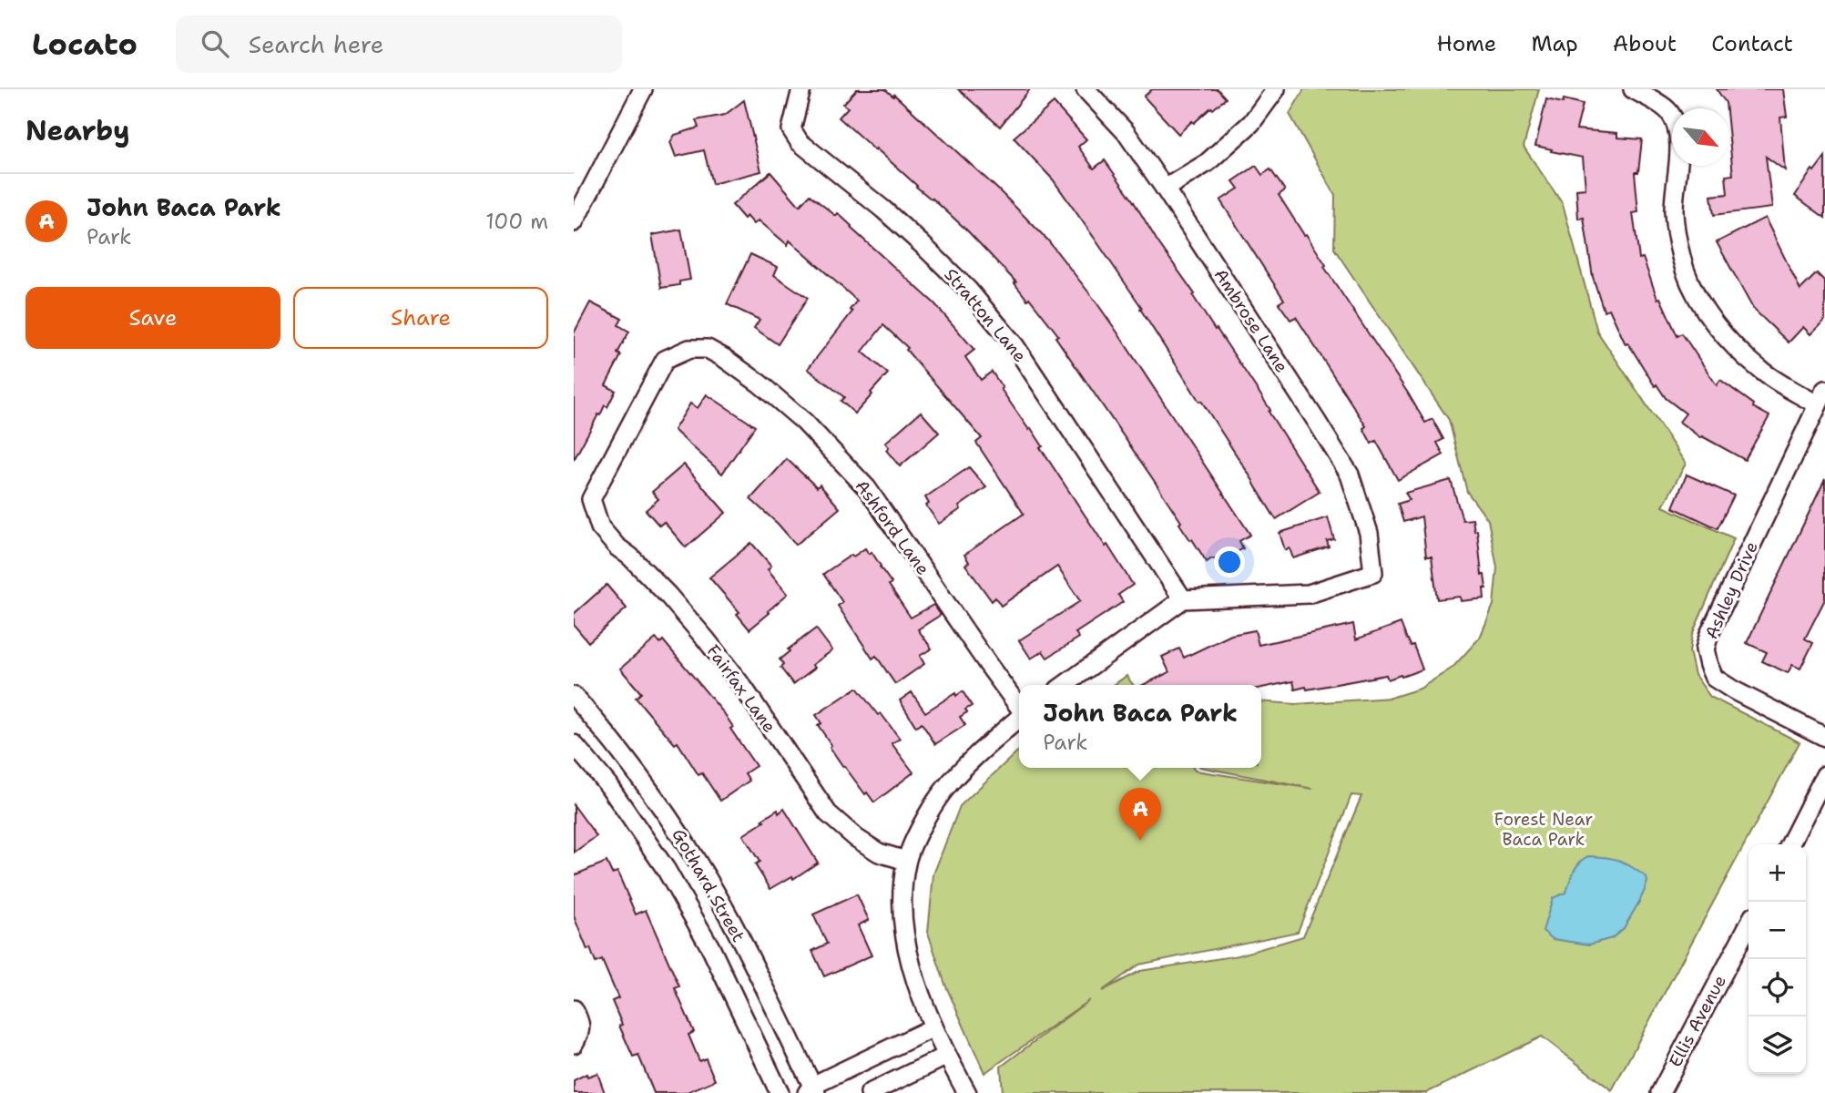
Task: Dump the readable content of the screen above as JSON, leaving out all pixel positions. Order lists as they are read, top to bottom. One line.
{"streets":{"street":["Stratton Lane","Ambrose Lane","Ashford Lane","Ashley Drive","Fairfax Lane","Gothard Street","Ellis Avenue"]},"crossings":[["Stratton Lane","Ambrose Lane"],["Ashford Lane","Fairfax Lane"]],"parks":["Forest Near Baca Park"],"north":"bottom right","page":{"header":"Locato","search":"Search here","nav":["Home","Map","About","Contact"],"heading":"Nearby","list":[{"mark":"A","name":"John Baca Park","note":"Park","value":"100 m"}],"buttons":["Save","Share"],"popup":["John Baca Park","Park"],"pins":"A","map_buttons":["+","−"]}}
